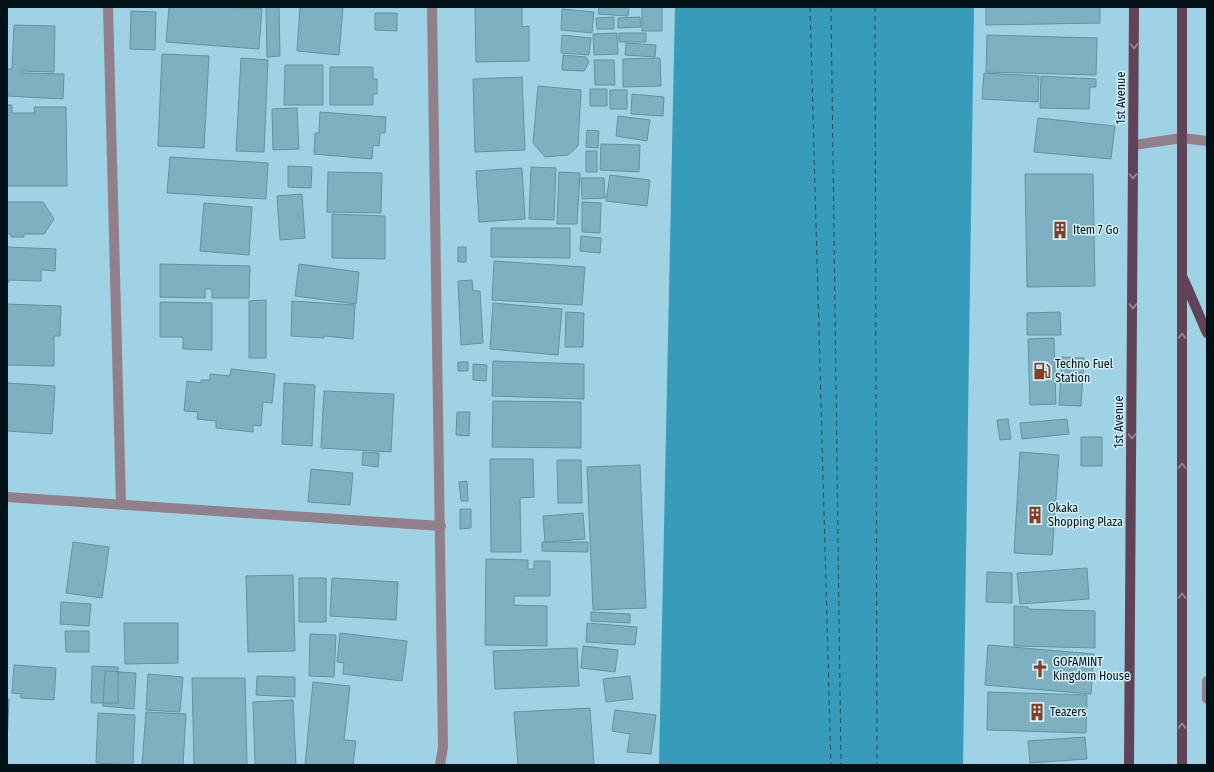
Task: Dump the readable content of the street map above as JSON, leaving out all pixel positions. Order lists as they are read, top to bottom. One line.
{"streets":{"main road":["1st Avenue"]},"places":{"building":["Item 7 Go","Okaka Shopping Plaza","Teazers"],"fuel station":["Techno Fuel Station"],"church":["GOFAMINT Kingdom House"]}}
